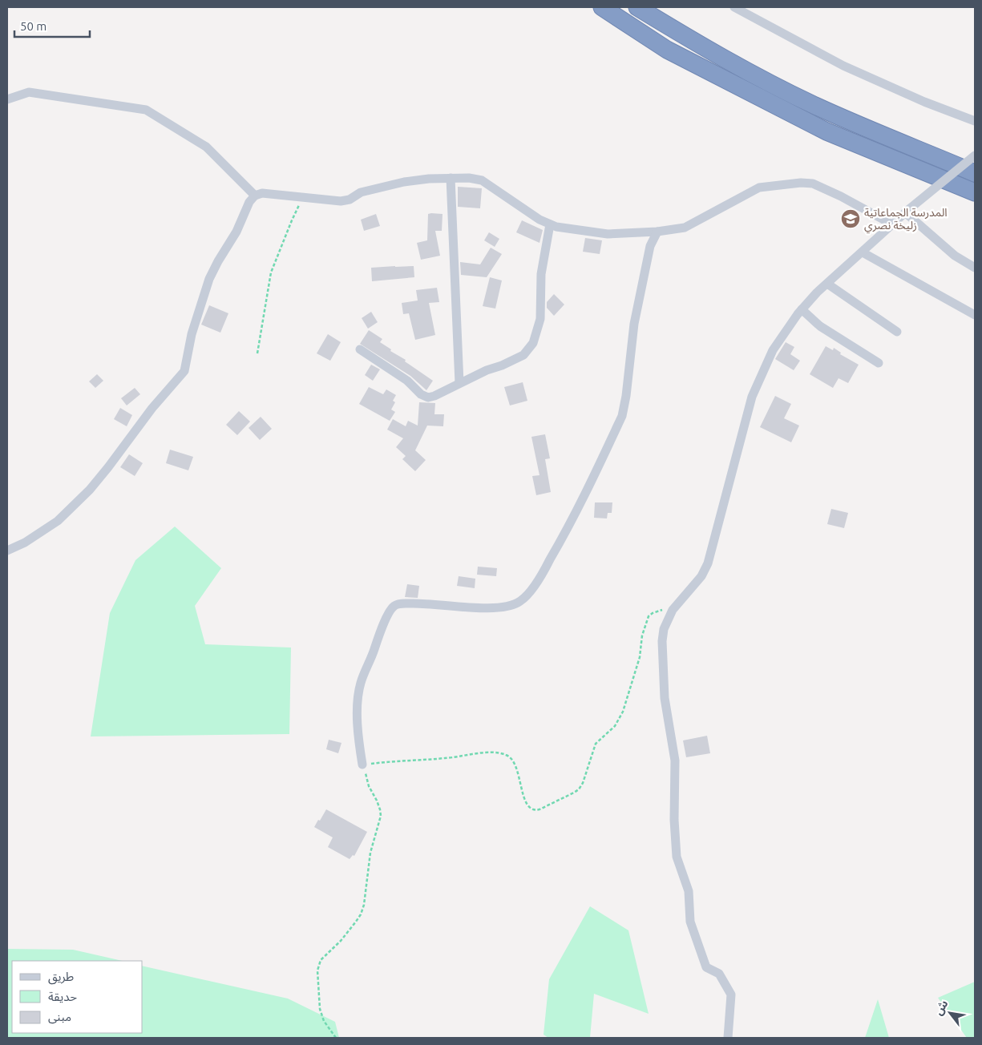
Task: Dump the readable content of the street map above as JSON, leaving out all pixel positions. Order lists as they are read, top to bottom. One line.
{"places":{"school or university":["المدرسة الجماعاتية زليخة نصري"]},"legend":["طريق","حديقة","مبنى"],"scale_bar":"50 m","north":"top left"}
